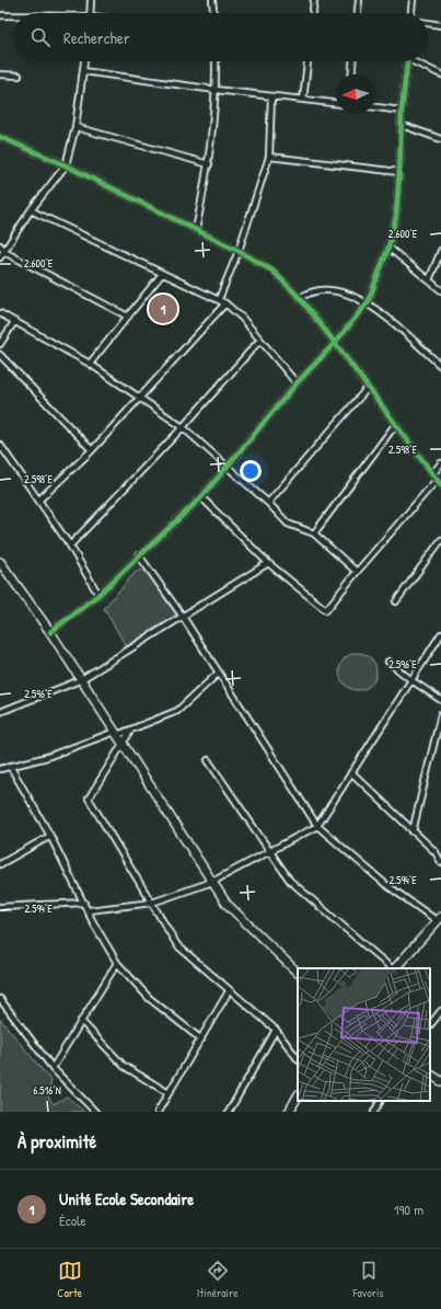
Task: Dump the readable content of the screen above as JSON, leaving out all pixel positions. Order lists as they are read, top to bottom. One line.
{"north":"left","page":{"search":"Rechercher","pins":"1","heading":"À proximité","list":[{"mark":"1","name":"Unité Ecole Secondaire","note":"École","value":"190 m"}],"nav":["Carte","Itinéraire","Favoris"]},"coordinates":["2.600°E","2.598°E","2.596°E","2.594°E","6.516°N"]}
